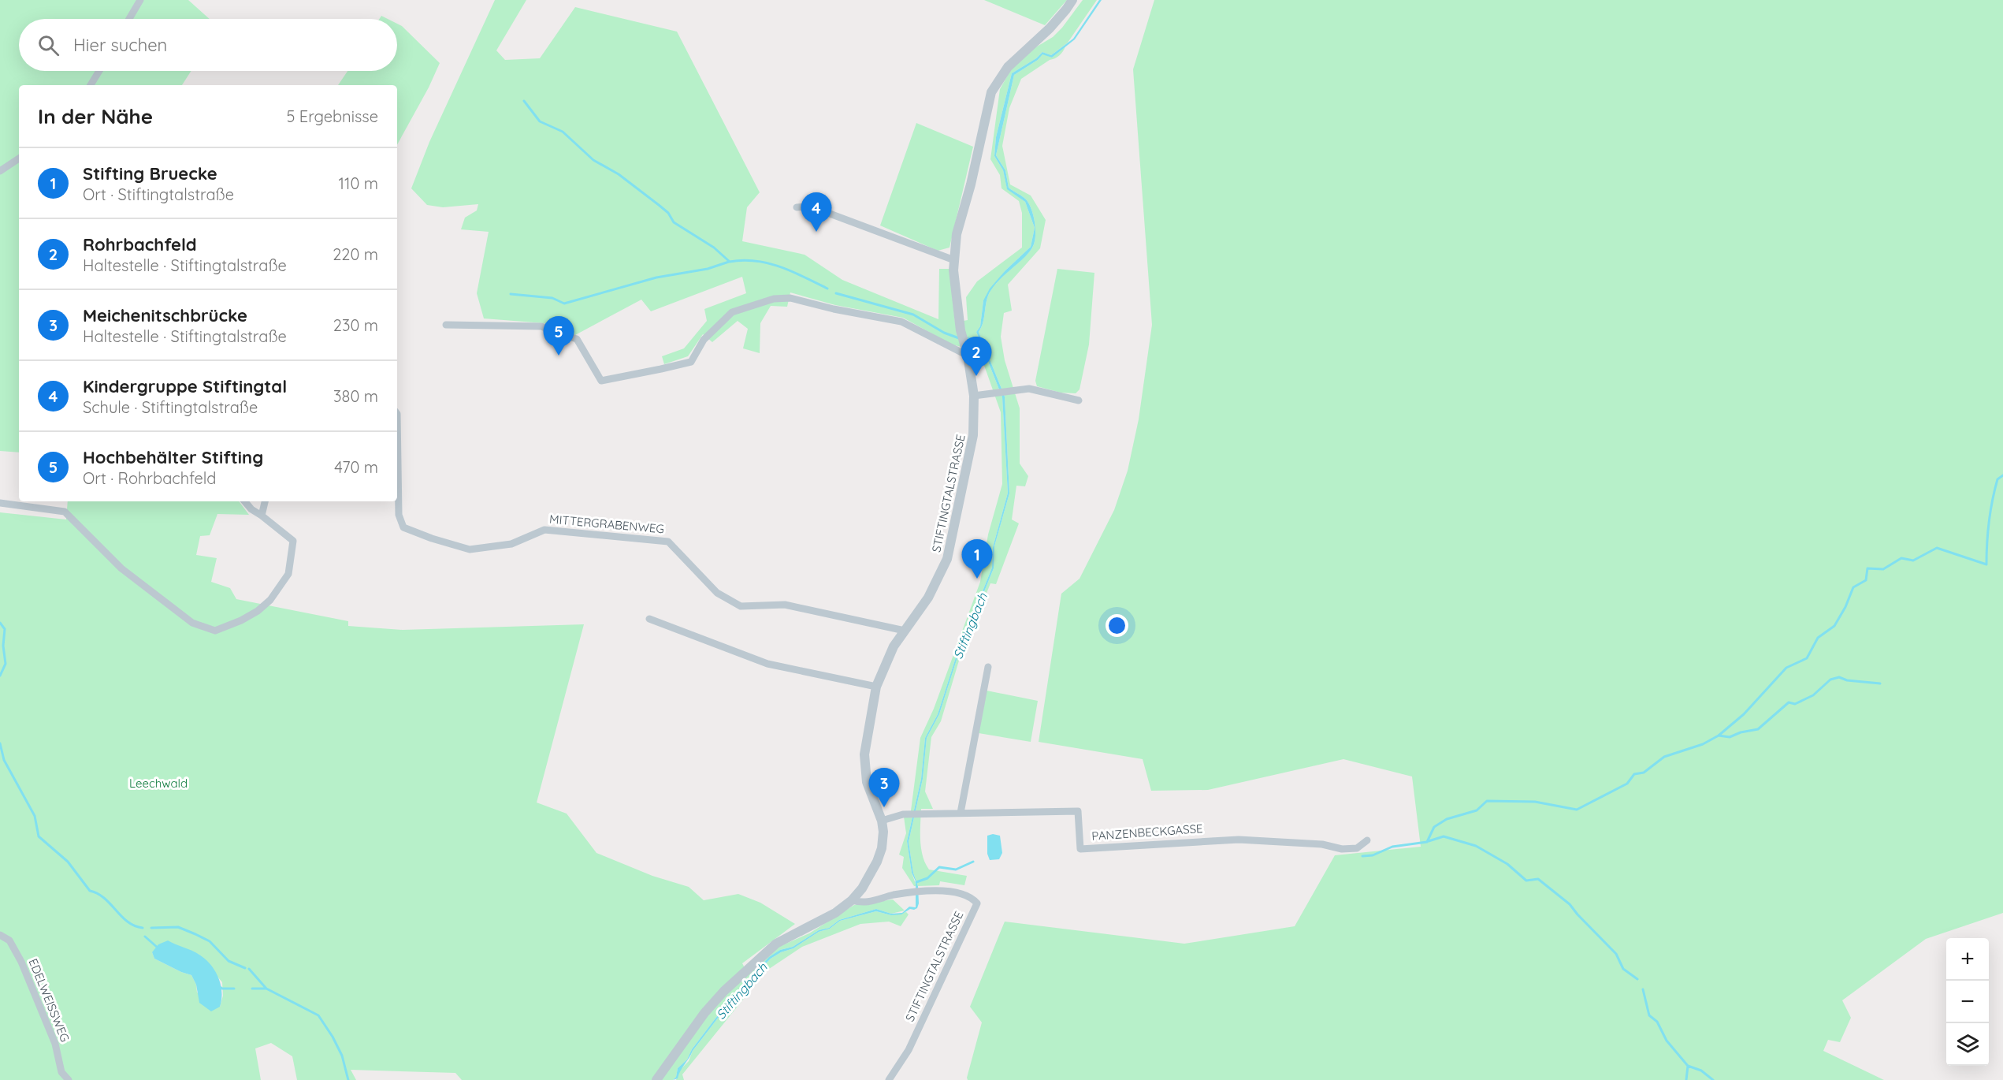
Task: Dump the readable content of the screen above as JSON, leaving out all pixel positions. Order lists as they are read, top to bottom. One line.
{"streets":{"street":["STIFTINGTALSTRASSE","MITTERGRABENWEG","PANZENBECKGASSE","EDELWEISSWEG"]},"crossings":[["STIFTINGTALSTRASSE","MITTERGRABENWEG"],["STIFTINGTALSTRASSE","PANZENBECKGASSE"]],"water":["Stiftingbach"],"parks":["Leechwald"],"page":{"search":"Hier suchen","heading":["In der Nähe","5 Ergebnisse"],"list":[{"mark":"1","name":"Stifting Bruecke","note":"Ort · Stiftingtalstraße","value":"110 m"},{"mark":"2","name":"Rohrbachfeld","note":"Haltestelle · Stiftingtalstraße","value":"220 m"},{"mark":"3","name":"Meichenitschbrücke","note":"Haltestelle · Stiftingtalstraße","value":"230 m"},{"mark":"4","name":"Kindergruppe Stiftingtal","note":"Schule · Stiftingtalstraße","value":"380 m"},{"mark":"5","name":"Hochbehälter Stifting","note":"Ort · Rohrbachfeld","value":"470 m"}],"pins":["4","5","2","1","3"],"map_buttons":["+","−"]}}
